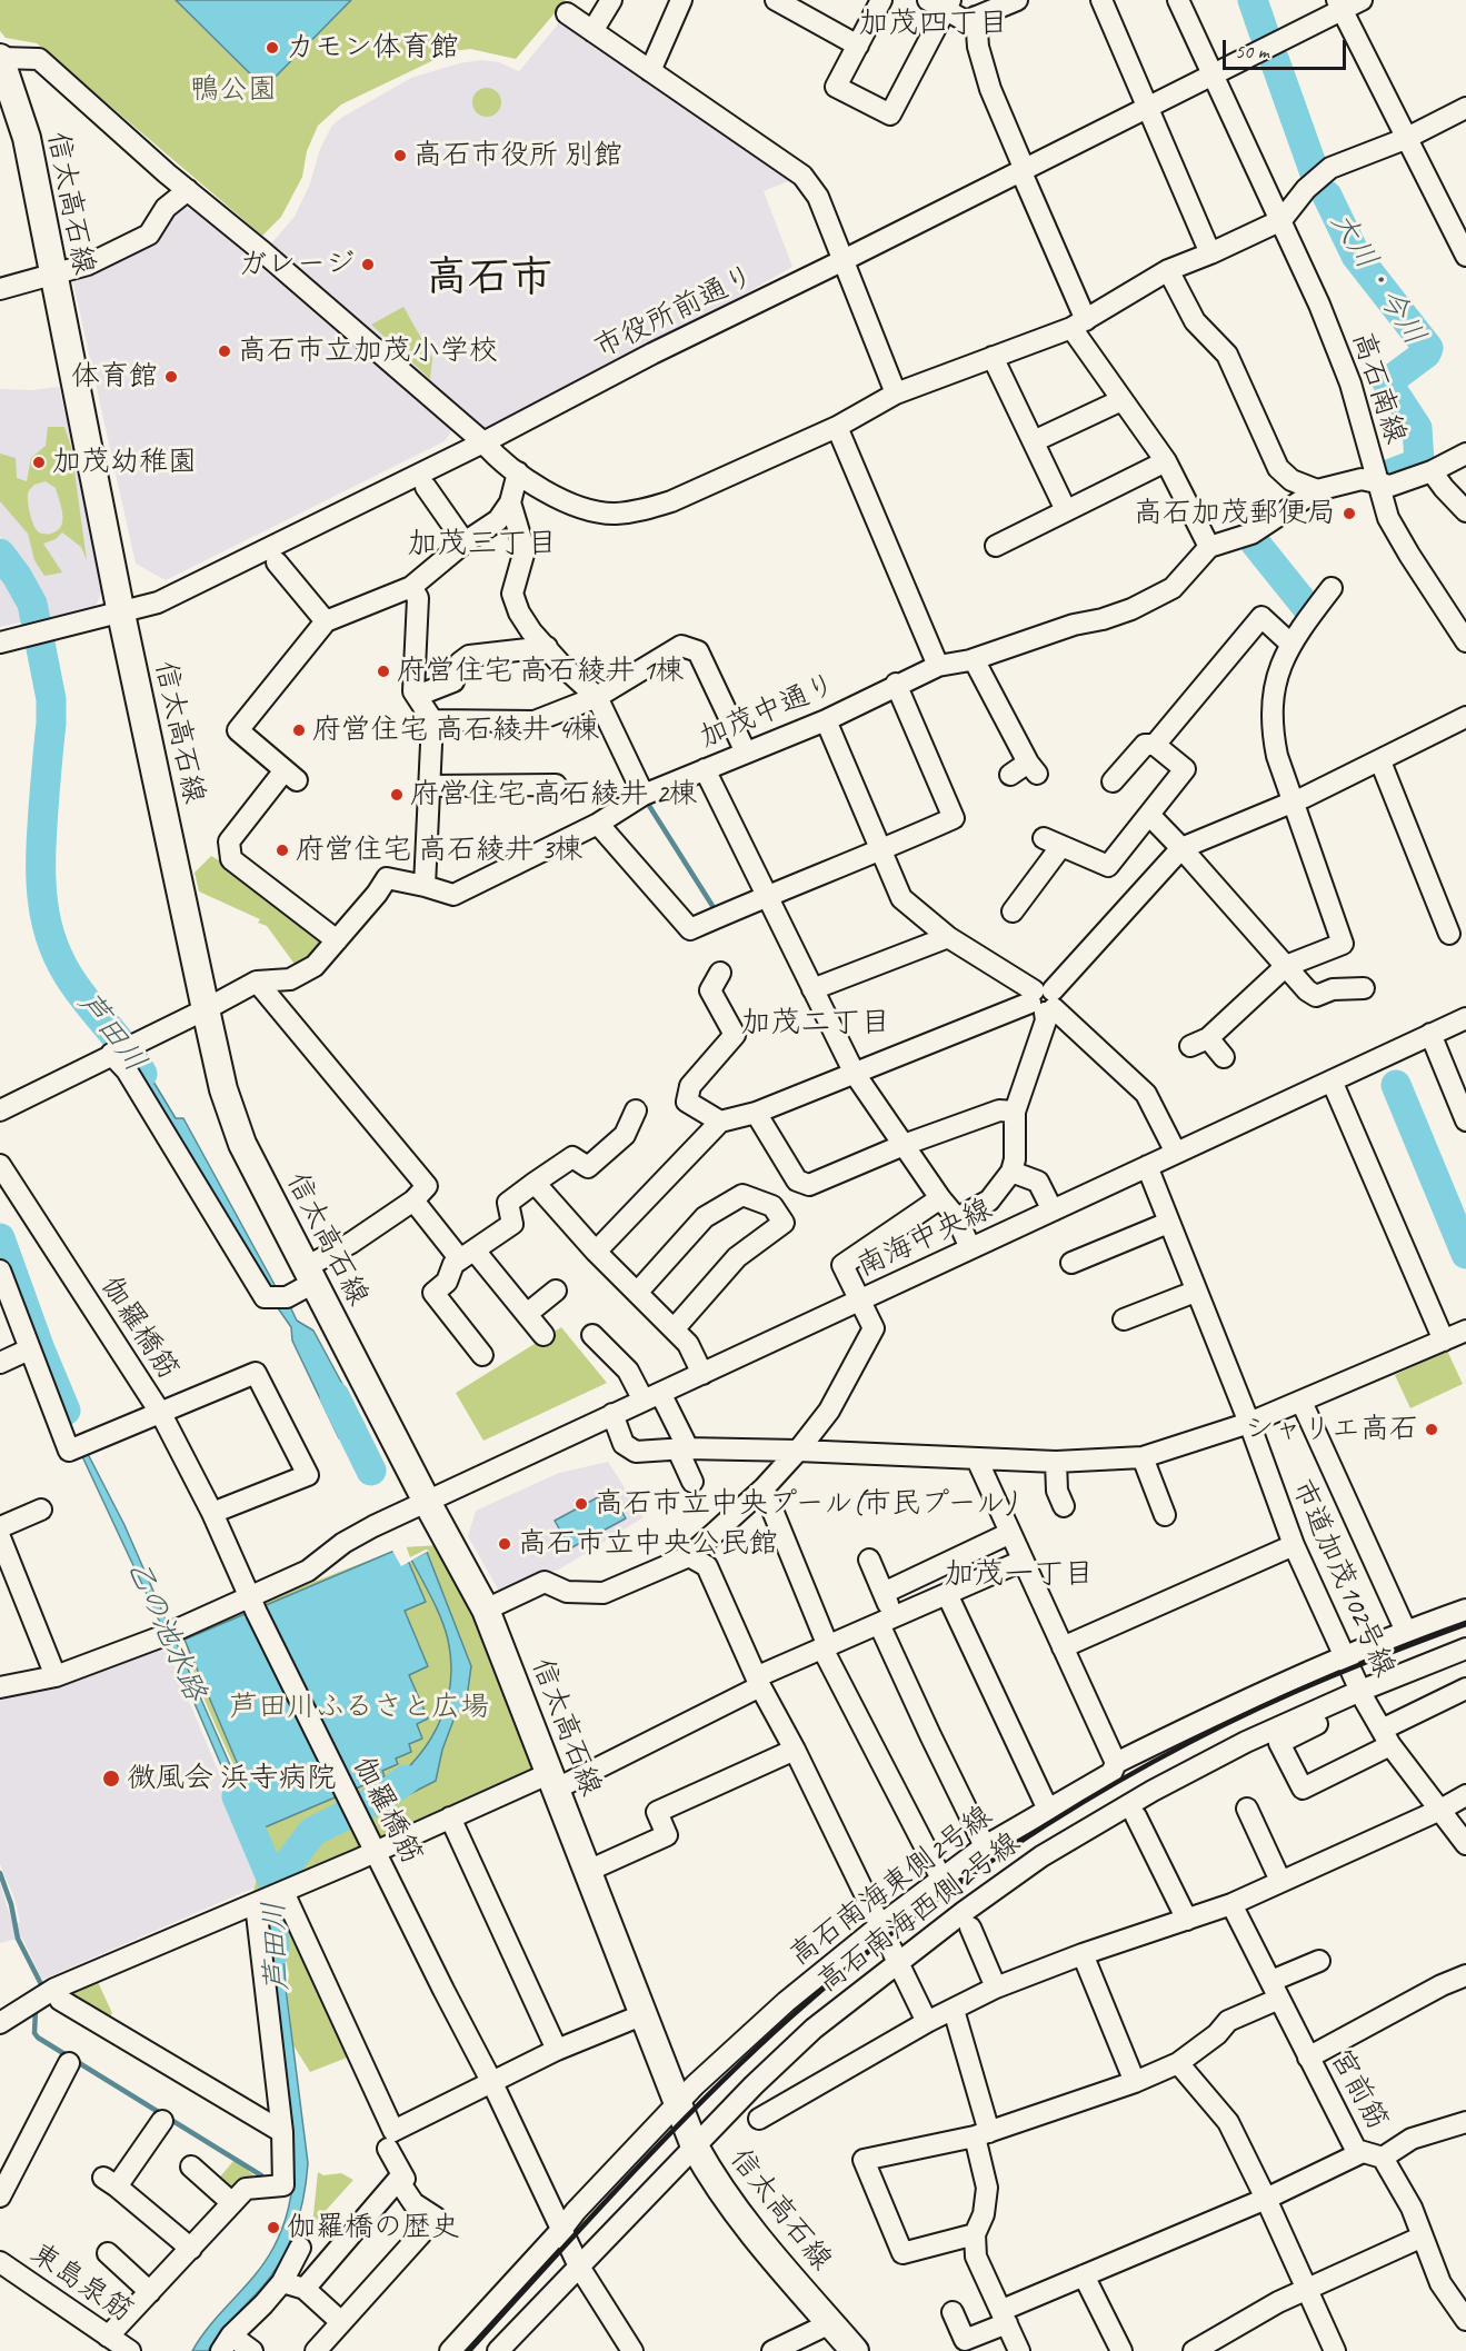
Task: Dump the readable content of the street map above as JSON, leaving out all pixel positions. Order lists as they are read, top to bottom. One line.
{"streets":{"main road":["信太高石線"],"street":["市役所前通り","高石南線","加茂中通り","南海中央線","伽羅橋筋","市道加茂102号線","高石南海東側2号線","高石南海西側2号線","宮前筋","東島泉筋"]},"crossings":[["信太高石線","市役所前通り"],["信太高石線","加茂中通り"],["信太高石線","南海中央線"],["信太高石線","高石南海東側2号線"],["信太高石線","高石南海西側2号線"],["市役所前通り","高石南線"],["南海中央線","伽羅橋筋"],["南海中央線","市道加茂102号線"],["伽羅橋筋","高石南海東側2号線"],["伽羅橋筋","高石南海西側2号線"],["市道加茂102号線","高石南海東側2号線"],["市道加茂102号線","高石南海西側2号線"]],"districts":["加茂四丁目","高石市","加茂三丁目","加茂二丁目","加茂一丁目"],"water":["大川・今川","芦田川","乙の池水路"],"parks":["鴨公園","芦田川ふるさと広場"],"places":["カモン体育館","高石市役所 別館","ガレージ","高石市立加茂小学校","体育館","加茂幼稚園","高石加茂郵便局","府営住宅 高石綾井 1棟","府営住宅 高石綾井 4棟","府営住宅 高石綾井 2棟","府営住宅 高石綾井 3棟","シャリエ高石","高石市立中央プール(市民プール)","高石市立中央公民館","微風会 浜寺病院","伽羅橋の歴史"],"scale_bar":"50 m"}
